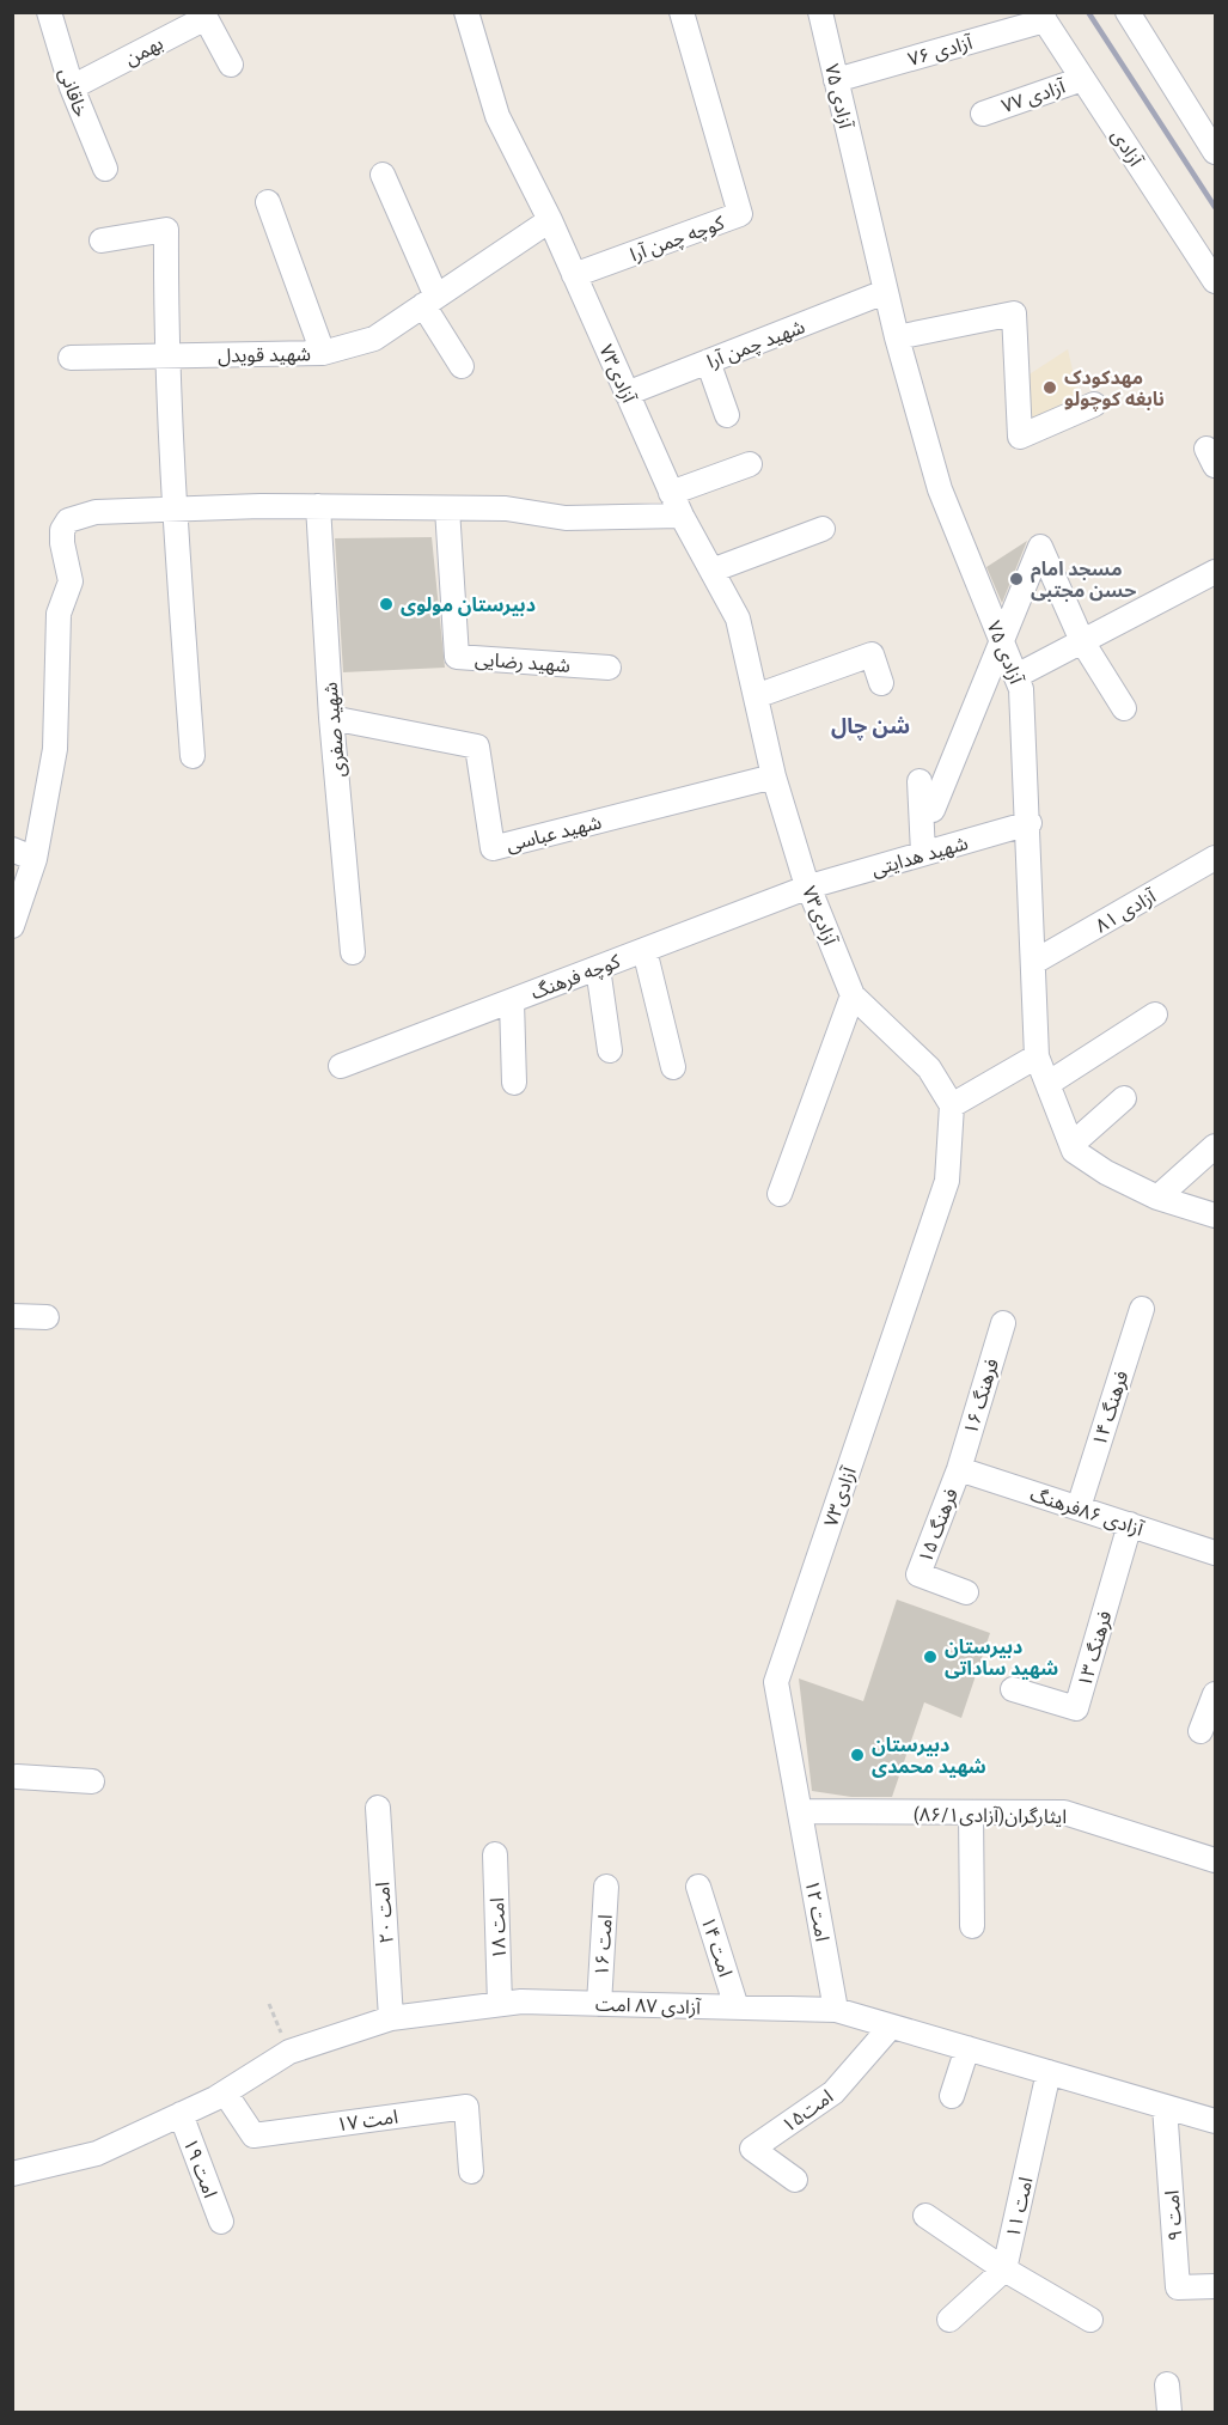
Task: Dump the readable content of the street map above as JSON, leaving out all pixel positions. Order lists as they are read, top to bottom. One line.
{"streets":{"street":["بهمن","آزادی ۷۶","خاقانی","آزادی ۷۵","آزادی ۷۷","آزادی","کوچه چمن آرا","شهید چمن آرا","شهید قویدل","آزادی۷۳","شهید رضایی","شهید صفری","شهید عباسی","شهید هدایتی","آزادی ۸۱","کوچه فرهنگ","فرهنگ ۱۶","فرهنگ ۱۴","آزادی ۸۶فرهنگ","فرهنگ ۱۵","فرهنگ ۱۳","ایثارگران(آزادی۸۶/۱)","امت ۱۲","امت ۲۰","امت ۱۸","امت ۱۶","امت ۱۴","آزادی ۸۷ امت","امت۱۵","امت ۱۷","امت ۱۹","امت ۱۱","امت ۹"]},"crossings":[["بهمن","خاقانی"],["آزادی ۷۶","آزادی ۷۵"],["آزادی ۷۶","آزادی"],["آزادی ۷۵","شهید چمن آرا"],["آزادی ۷۵","شهید هدایتی"],["آزادی ۷۵","آزادی ۸۱"],["آزادی ۷۷","آزادی"],["کوچه چمن آرا","آزادی۷۳"],["شهید چمن آرا","آزادی۷۳"],["شهید قویدل","آزادی۷۳"],["آزادی۷۳","شهید عباسی"],["آزادی۷۳","شهید هدایتی"],["آزادی۷۳","کوچه فرهنگ"],["آزادی۷۳","ایثارگران(آزادی۸۶/۱)"],["آزادی۷۳","امت ۱۲"],["شهید صفری","شهید عباسی"],["شهید هدایتی","کوچه فرهنگ"],["فرهنگ ۱۶","آزادی ۸۶فرهنگ"],["فرهنگ ۱۶","فرهنگ ۱۵"],["فرهنگ ۱۴","آزادی ۸۶فرهنگ"],["آزادی ۸۶فرهنگ","فرهنگ ۱۵"],["آزادی ۸۶فرهنگ","فرهنگ ۱۳"],["ایثارگران(آزادی۸۶/۱)","امت ۱۲"],["امت ۱۲","آزادی ۸۷ امت"],["امت ۲۰","آزادی ۸۷ امت"],["امت ۱۸","آزادی ۸۷ امت"],["امت ۱۶","آزادی ۸۷ امت"],["امت ۱۴","آزادی ۸۷ امت"],["آزادی ۸۷ امت","امت۱۵"],["آزادی ۸۷ امت","امت ۱۷"],["آزادی ۸۷ امت","امت ۱۹"],["آزادی ۸۷ امت","امت ۱۱"],["آزادی ۸۷ امت","امت ۹"]],"districts":["شن چال"],"places":["مهدکودک نابغه کوچولو","مسجد امام حسن مجتبی","دبیرستان مولوی","دبیرستان شهید ساداتی","دبیرستان شهید محمدی"]}
